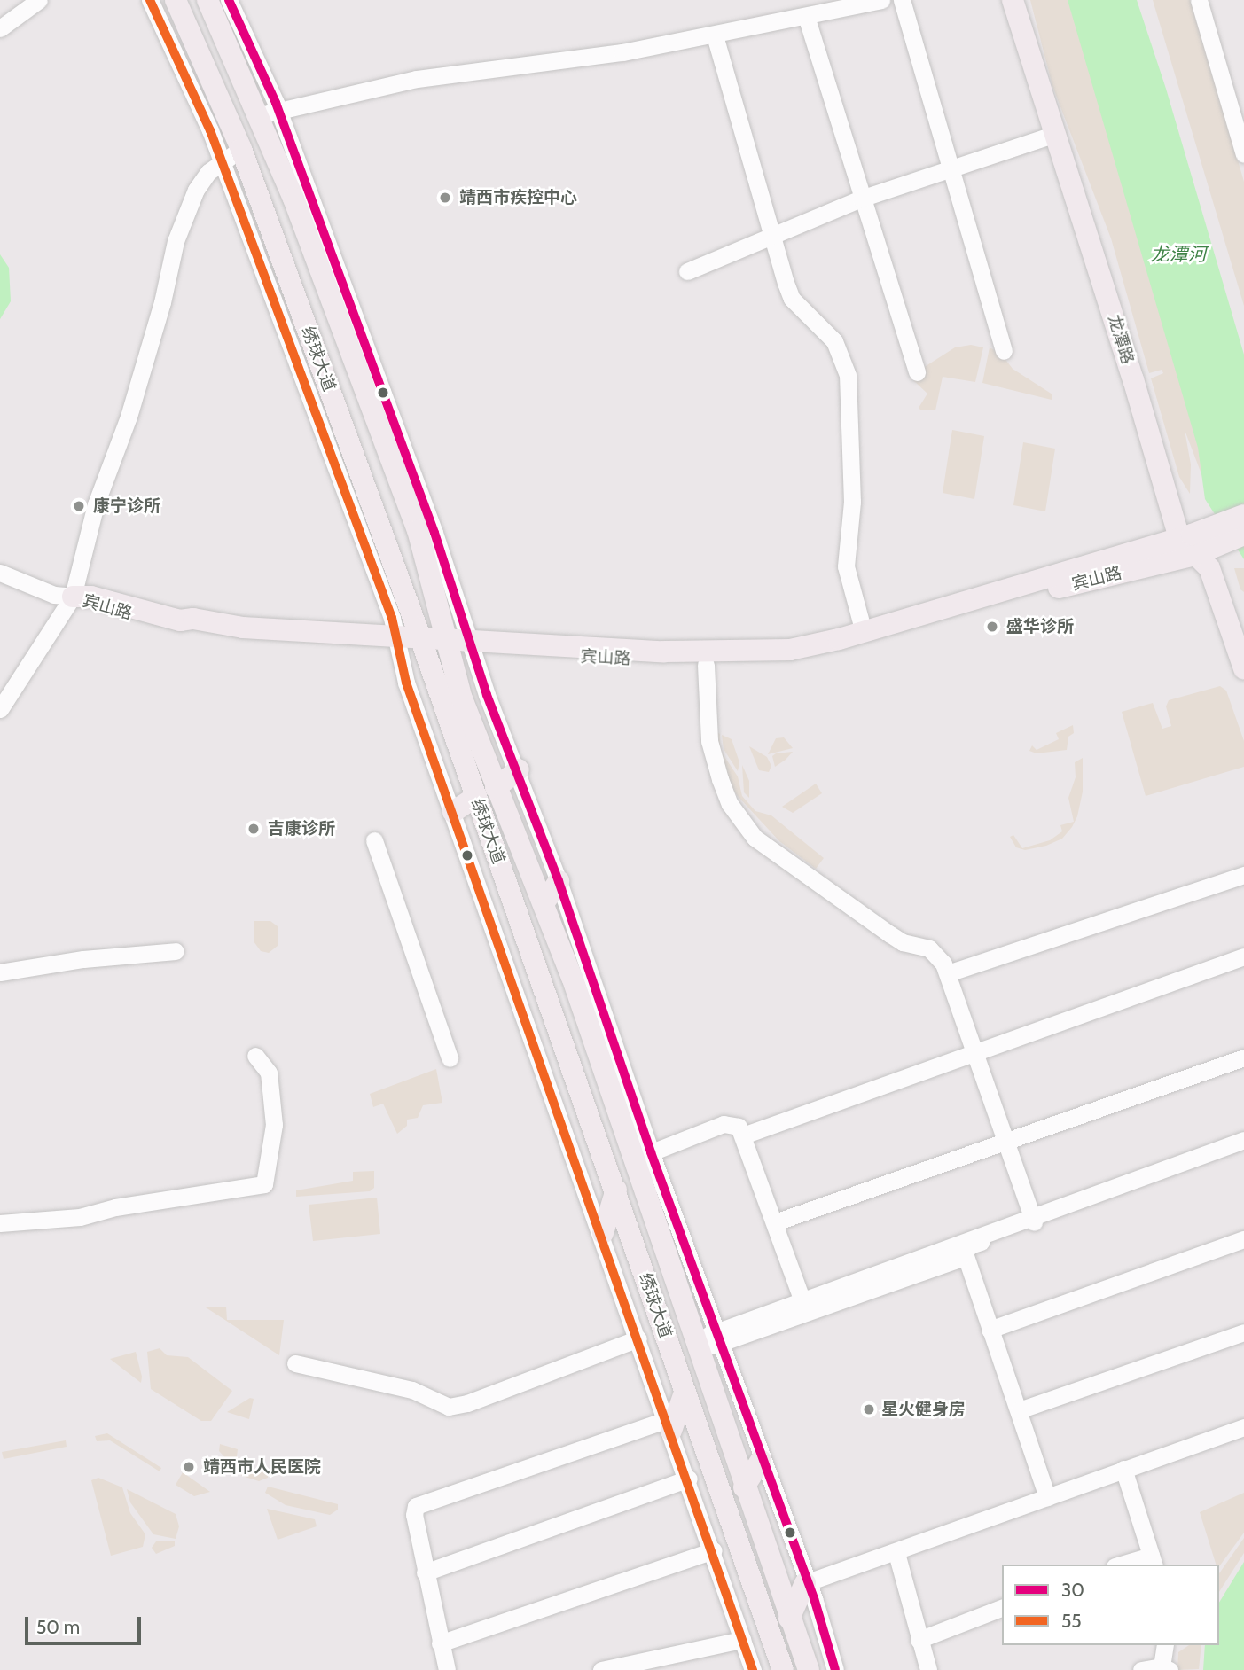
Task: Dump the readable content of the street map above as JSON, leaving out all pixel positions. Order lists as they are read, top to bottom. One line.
{"streets":{"main road":["龙潭路","绣球大道","宾山路"]},"crossings":[["龙潭路","宾山路"],["绣球大道","宾山路"]],"water":["龙潭河"],"places":["靖西市疾控中心","康宁诊所","盛华诊所","吉康诊所","星火健身房","靖西市人民医院"],"lines":["transit line 30","transit line 55"],"legend":["30","55"],"scale_bar":"50 m"}
